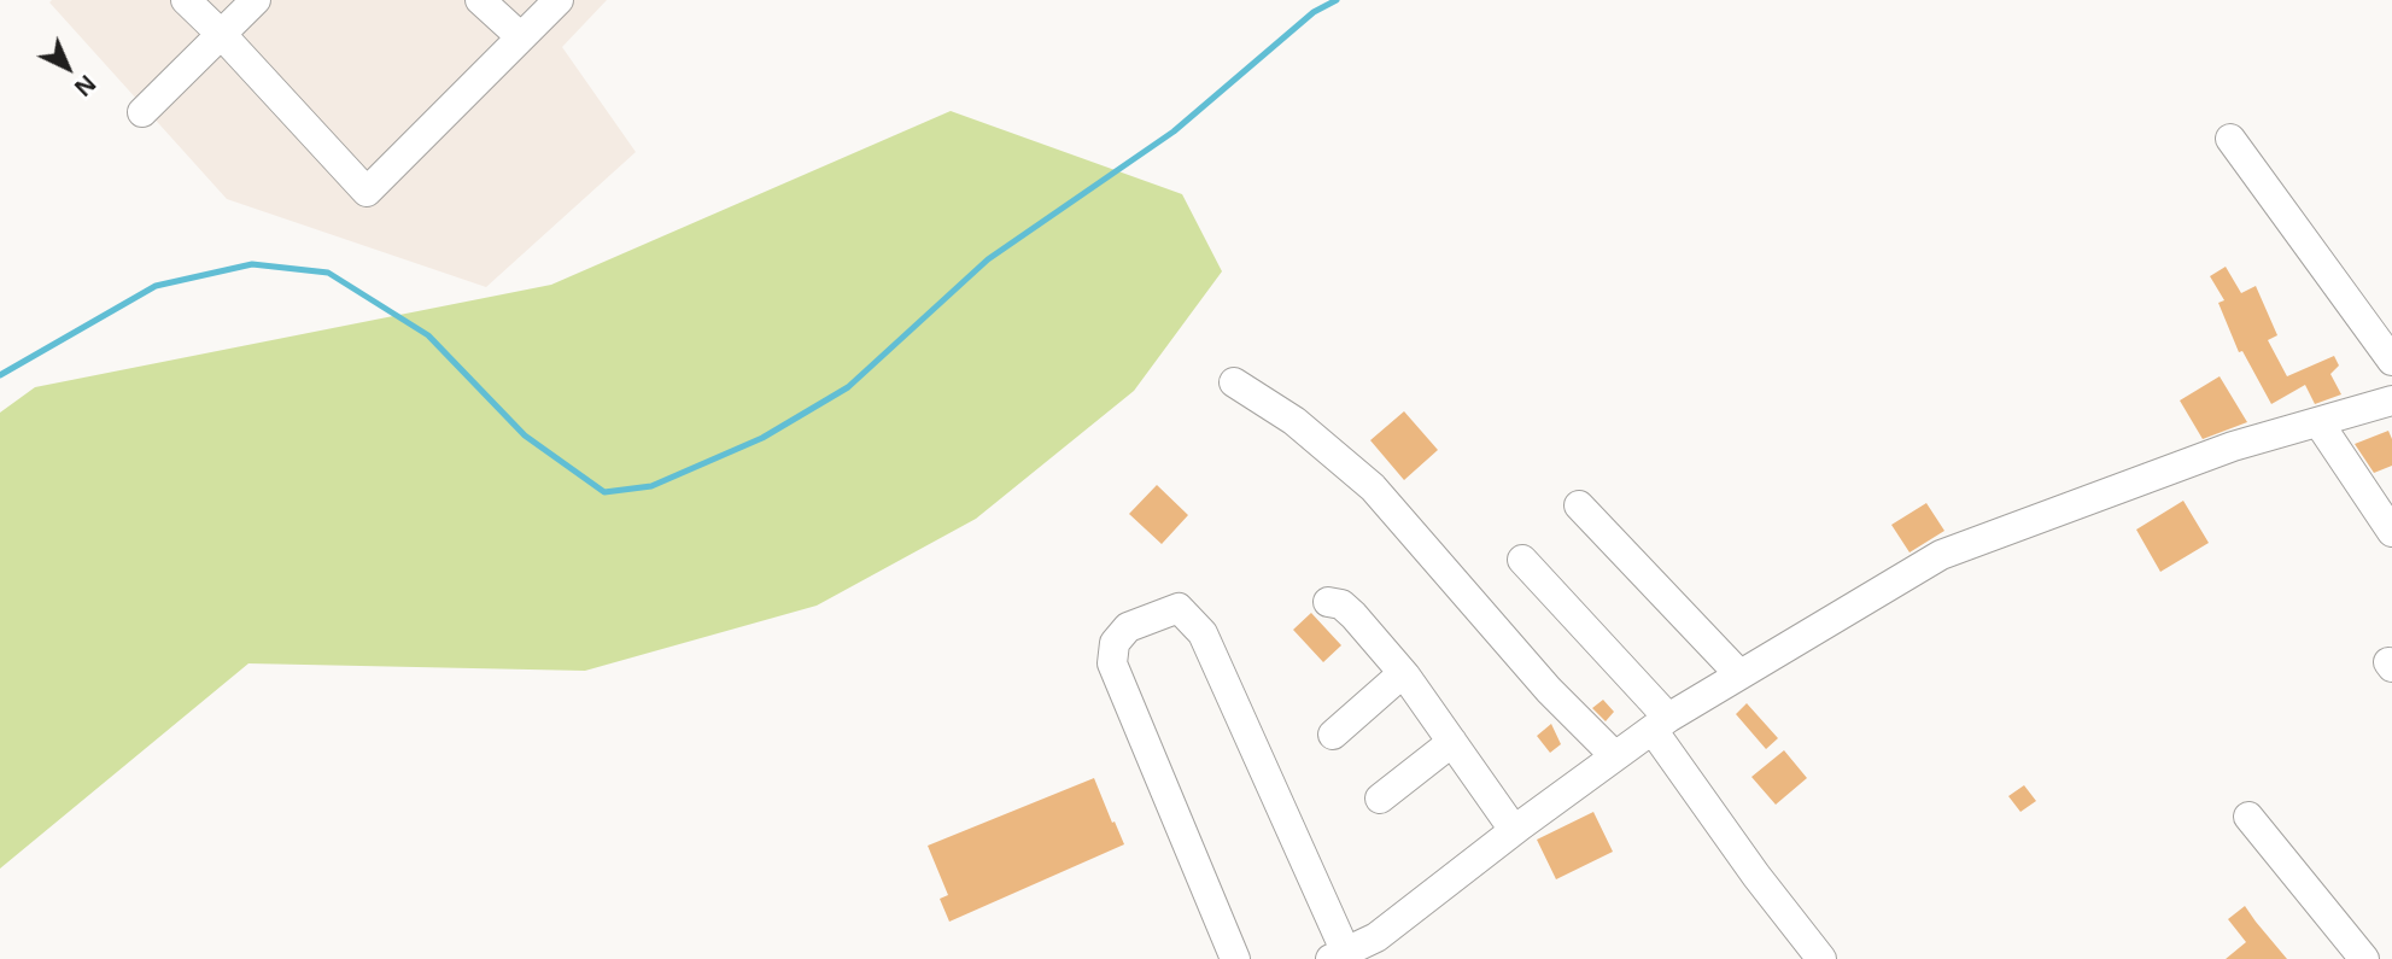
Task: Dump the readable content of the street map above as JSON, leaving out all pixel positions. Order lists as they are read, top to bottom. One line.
{"north":"bottom right"}
